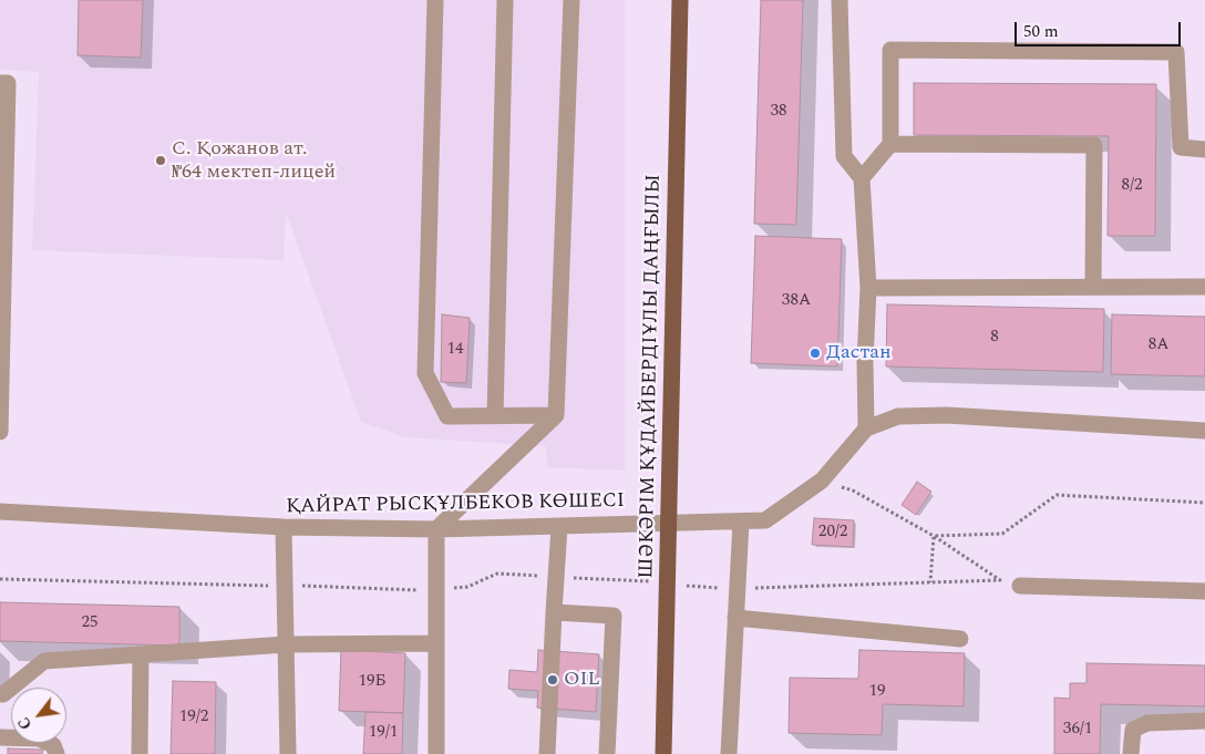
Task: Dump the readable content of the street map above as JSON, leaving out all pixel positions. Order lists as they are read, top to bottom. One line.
{"streets":{"main road":["ШӘКӘРІМ ҚҰДАЙБЕРДІҰЛЫ ДАҢҒЫЛЫ"],"street":["ҚАЙРАТ РЫСҚҰЛБЕКОВ КӨШЕСІ"]},"crossings":[["ШӘКӘРІМ ҚҰДАЙБЕРДІҰЛЫ ДАҢҒЫЛЫ","ҚАЙРАТ РЫСҚҰЛБЕКОВ КӨШЕСІ"]],"places":["С. Қожанов ат. №64 мектеп-лицей","Дастан","OIL"],"house_numbers":["38","8/2","38А","8","8А","14","20/2","25","19Б","19","19/2","36/1","19/1"],"scale_bar":"50 m","north":"bottom left"}
